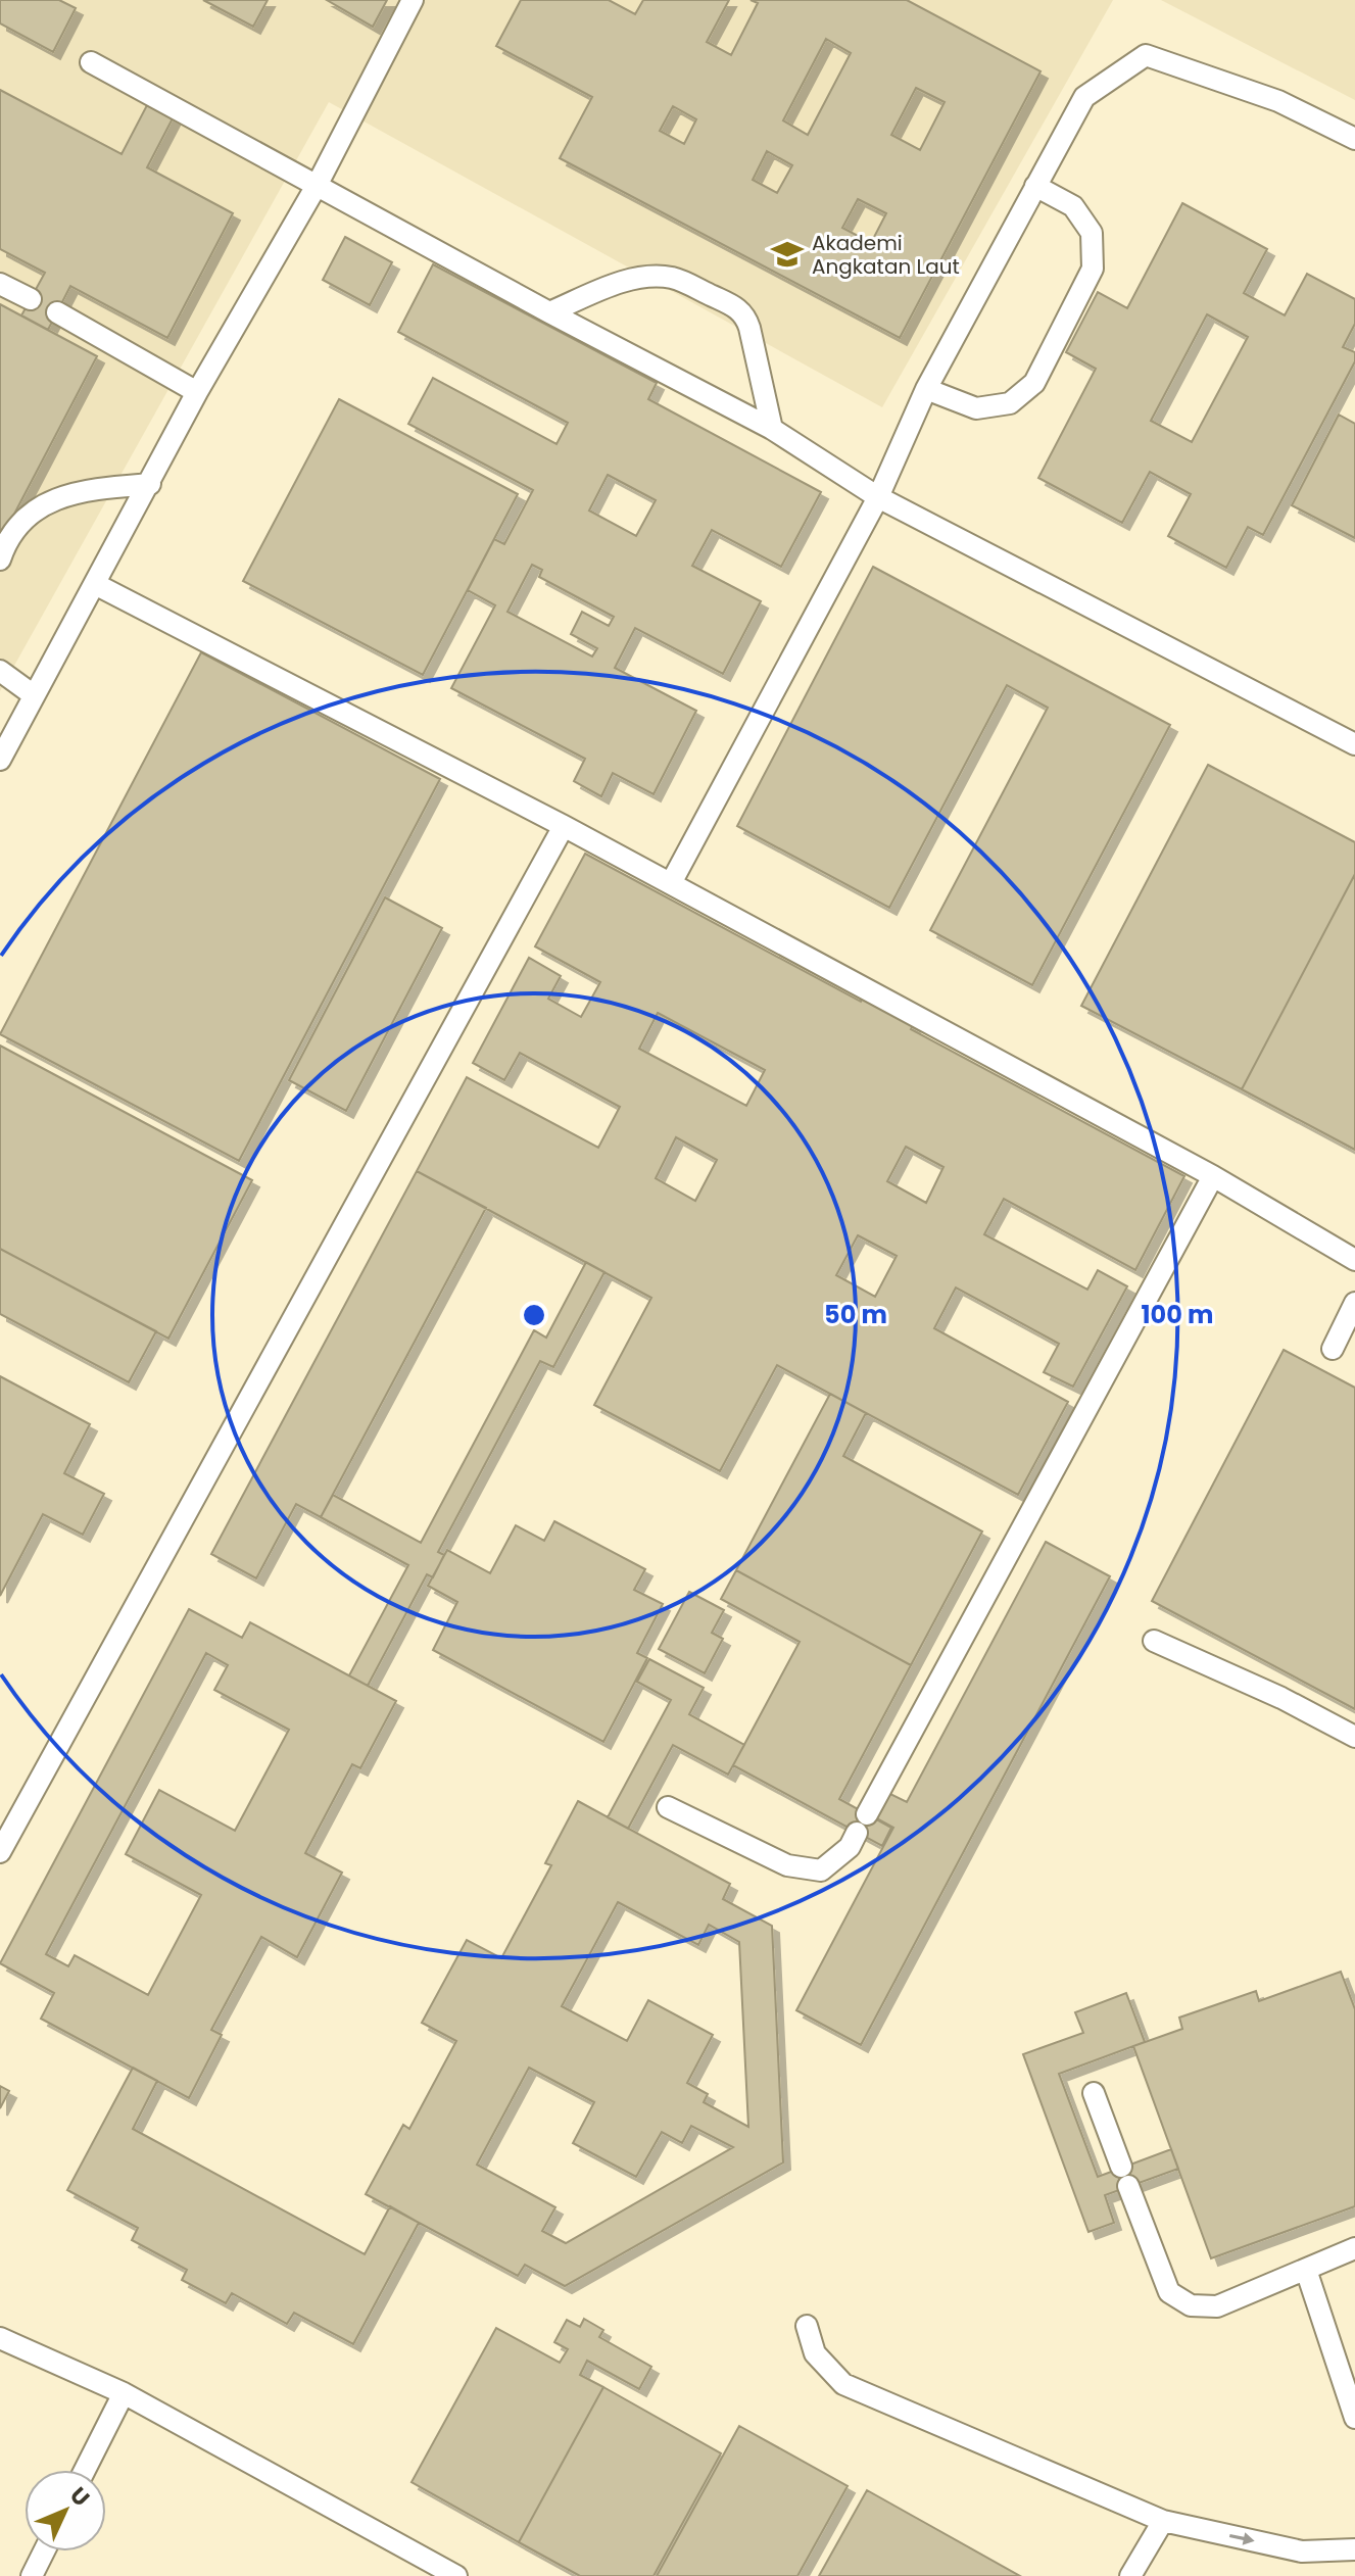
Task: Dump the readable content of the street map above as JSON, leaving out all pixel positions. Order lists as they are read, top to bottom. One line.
{"places":{"school or university":["Akademi Angkatan Laut"]},"north":"top right","rings":["50 m","100 m"]}
